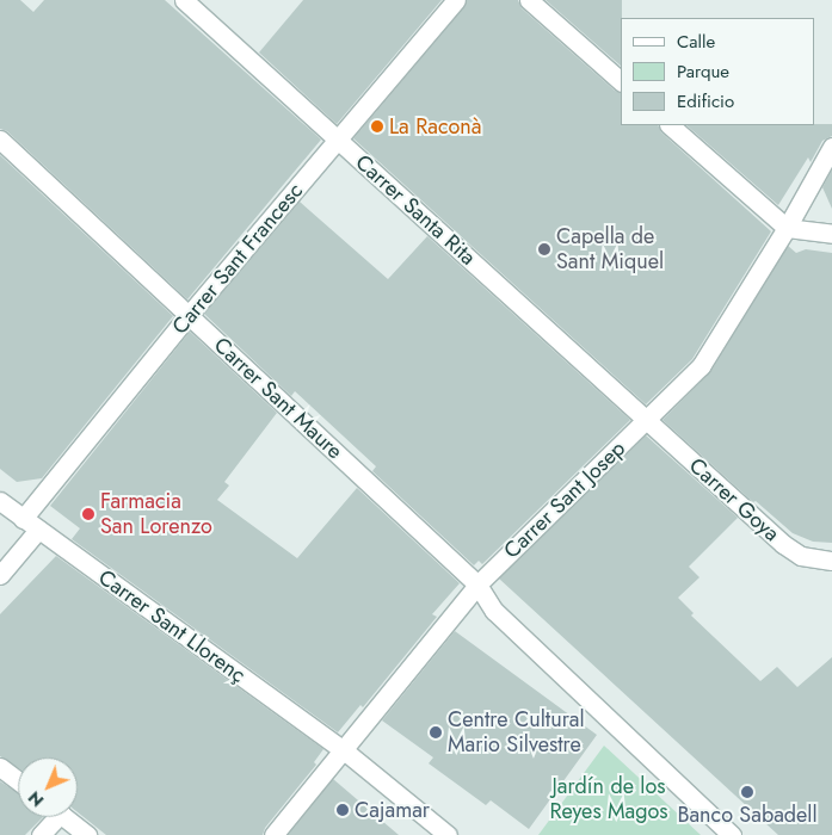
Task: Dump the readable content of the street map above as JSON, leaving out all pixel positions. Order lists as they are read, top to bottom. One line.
{"streets":{"street":["Carrer Santa Rita","Carrer Sant Francesc","Carrer Sant Maure","Carrer Sant Josep","Carrer Goya","Carrer Sant Llorenç"]},"crossings":[["Carrer Santa Rita","Carrer Sant Francesc"],["Carrer Santa Rita","Carrer Sant Josep"],["Carrer Santa Rita","Carrer Goya"],["Carrer Sant Francesc","Carrer Sant Maure"],["Carrer Sant Francesc","Carrer Sant Llorenç"],["Carrer Sant Maure","Carrer Sant Josep"],["Carrer Sant Josep","Carrer Goya"],["Carrer Sant Josep","Carrer Sant Llorenç"]],"parks":["Jardín de los Reyes Magos"],"places":["La Raconà","Capella de Sant Miquel","Farmacia San Lorenzo","Centre Cultural Mario Silvestre","Banco Sabadell","Cajamar"],"legend":["Calle","Parque","Edificio"],"north":"bottom left"}
